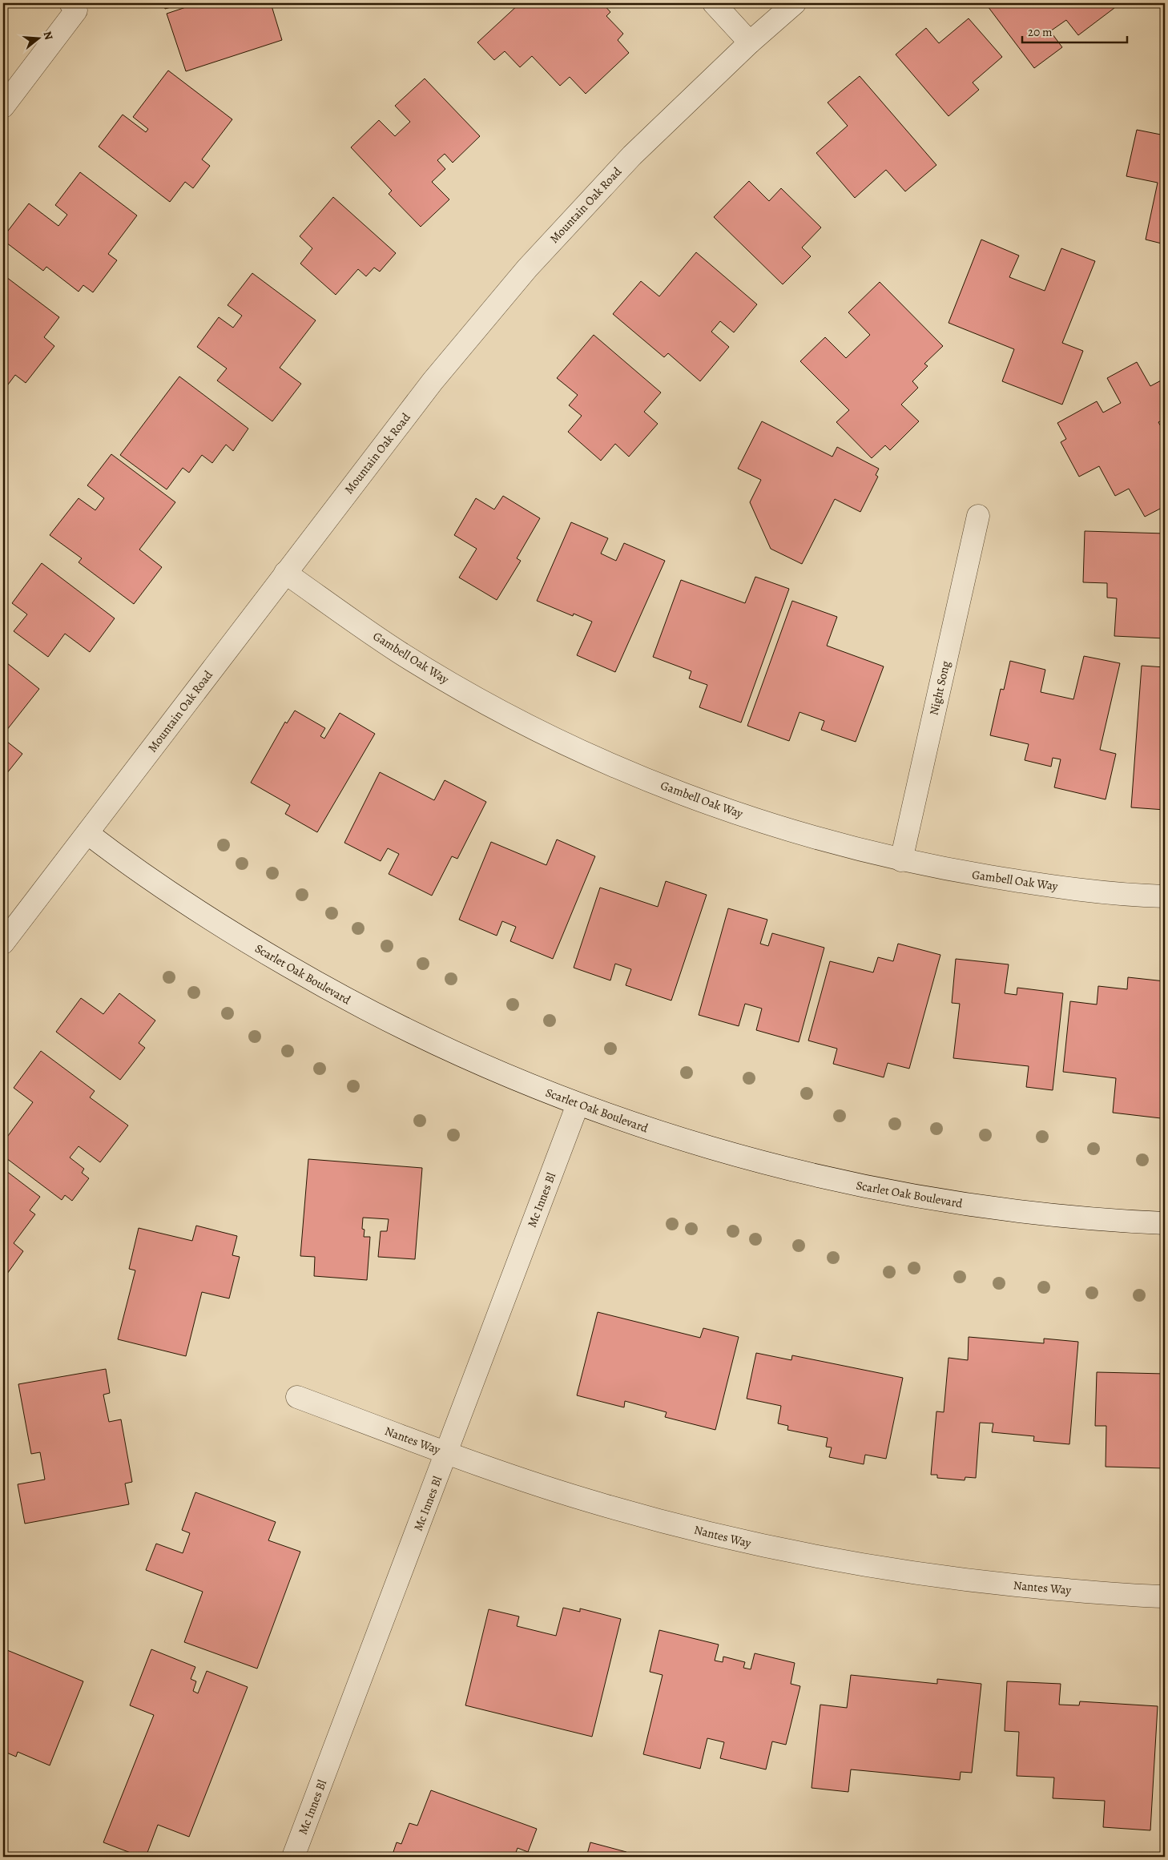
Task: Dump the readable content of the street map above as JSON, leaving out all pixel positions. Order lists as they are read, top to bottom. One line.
{"streets":{"street":["Mountain Oak Road","Gambell Oak Way","Night Song","Scarlet Oak Boulevard","Mc Innes Bl","Nantes Way"]},"crossings":[["Mountain Oak Road","Gambell Oak Way"],["Mountain Oak Road","Scarlet Oak Boulevard"],["Gambell Oak Way","Night Song"],["Scarlet Oak Boulevard","Mc Innes Bl"],["Mc Innes Bl","Nantes Way"]],"scale_bar":"20 m","north":"right"}
